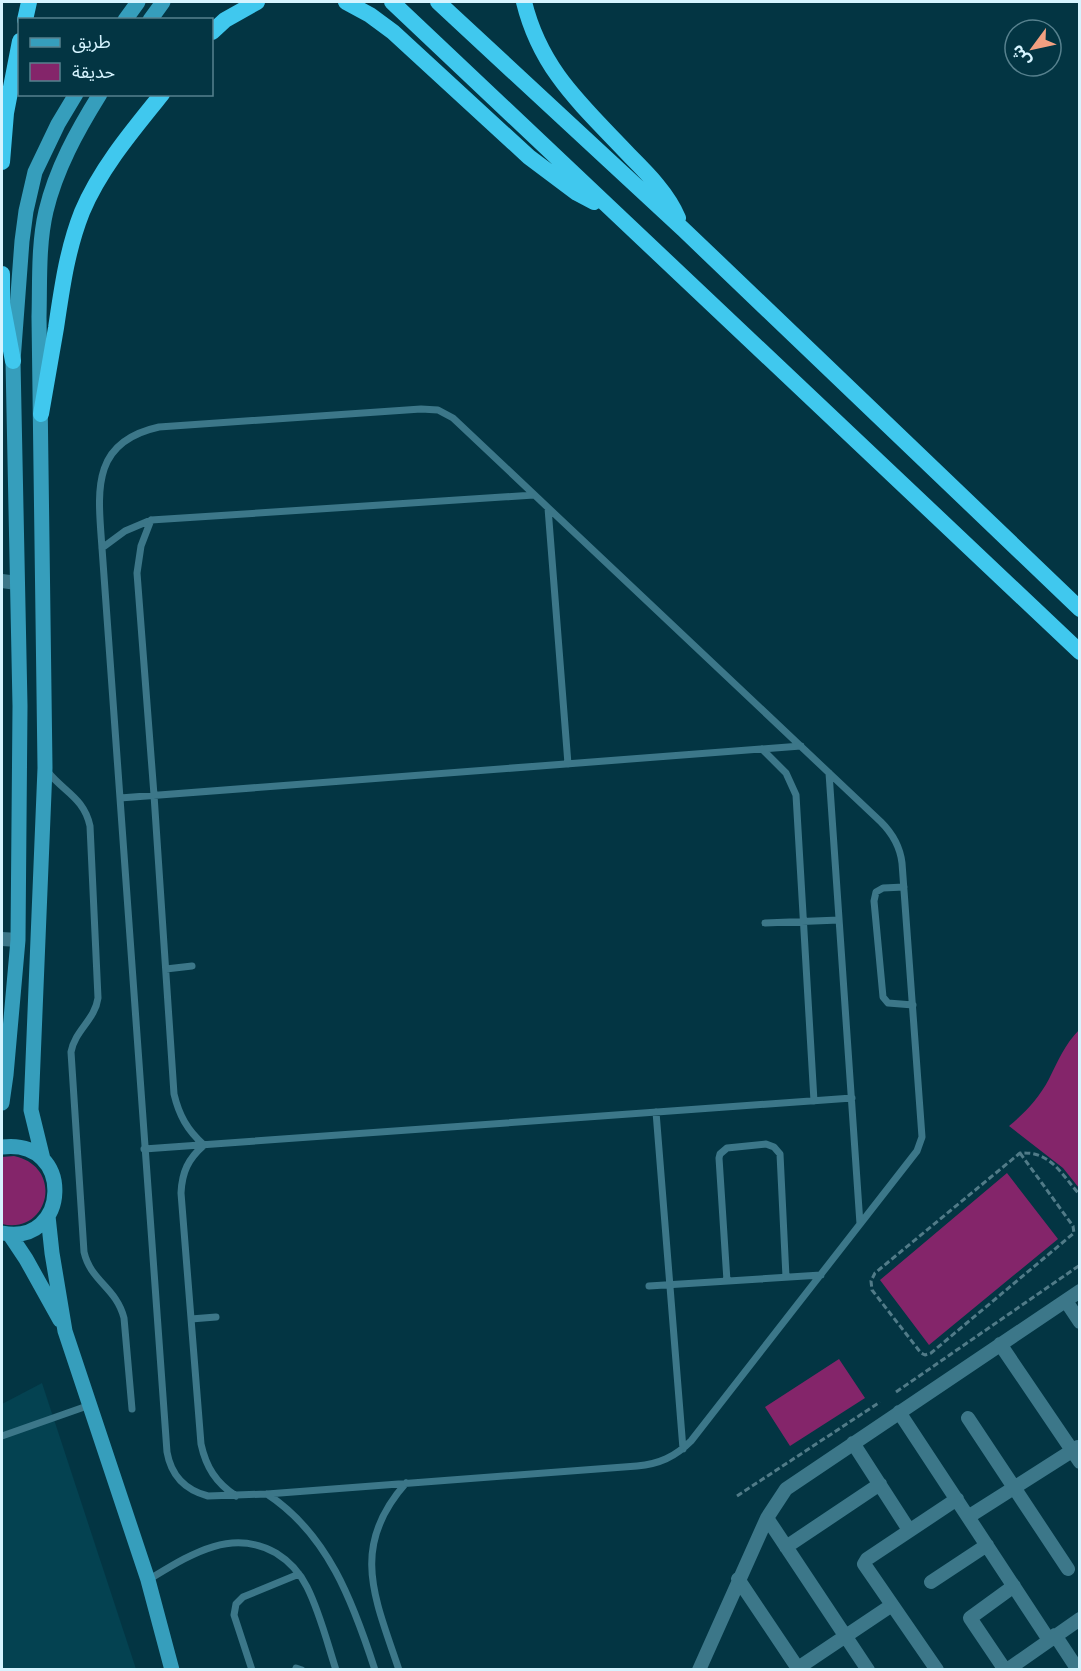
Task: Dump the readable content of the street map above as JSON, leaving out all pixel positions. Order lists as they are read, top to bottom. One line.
{"legend":["طريق","حديقة"],"north":"bottom left"}
